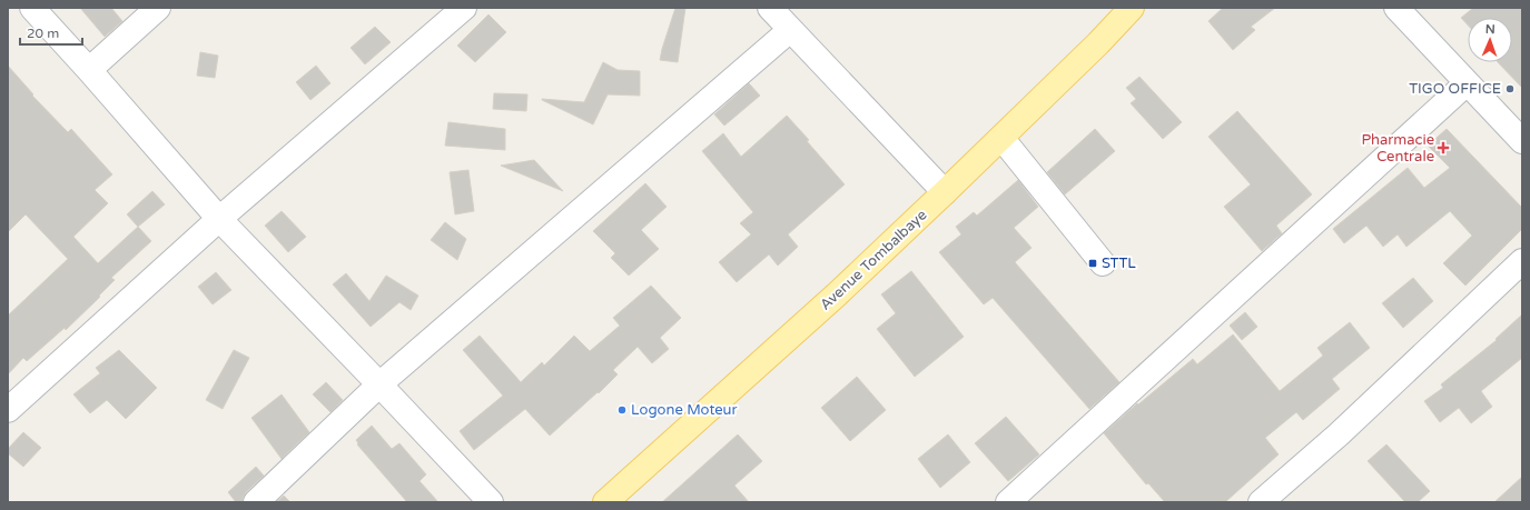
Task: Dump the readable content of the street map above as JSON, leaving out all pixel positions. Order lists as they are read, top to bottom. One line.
{"streets":{"main road":["Avenue Tombalbaye"]},"places":{"other":["TIGO OFFICE","Logone Moteur"],"health":["Pharmacie Centrale"],"transit":["STTL"]},"scale_bar":"20 m","north":"top"}
